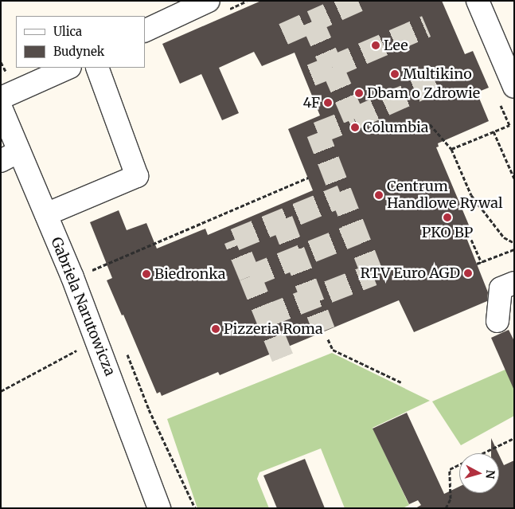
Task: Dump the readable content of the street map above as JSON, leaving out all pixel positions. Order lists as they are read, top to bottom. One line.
{"streets":{"street":["Gabriela Narutowicza"]},"places":["Lee","Multikino","Dbam o Zdrowie","4F","Columbia","Centrum Handlowe Rywal","PKO BP","RTV Euro AGD","Biedronka","Pizzeria Roma"],"legend":["Ulica","Budynek"],"north":"right"}
